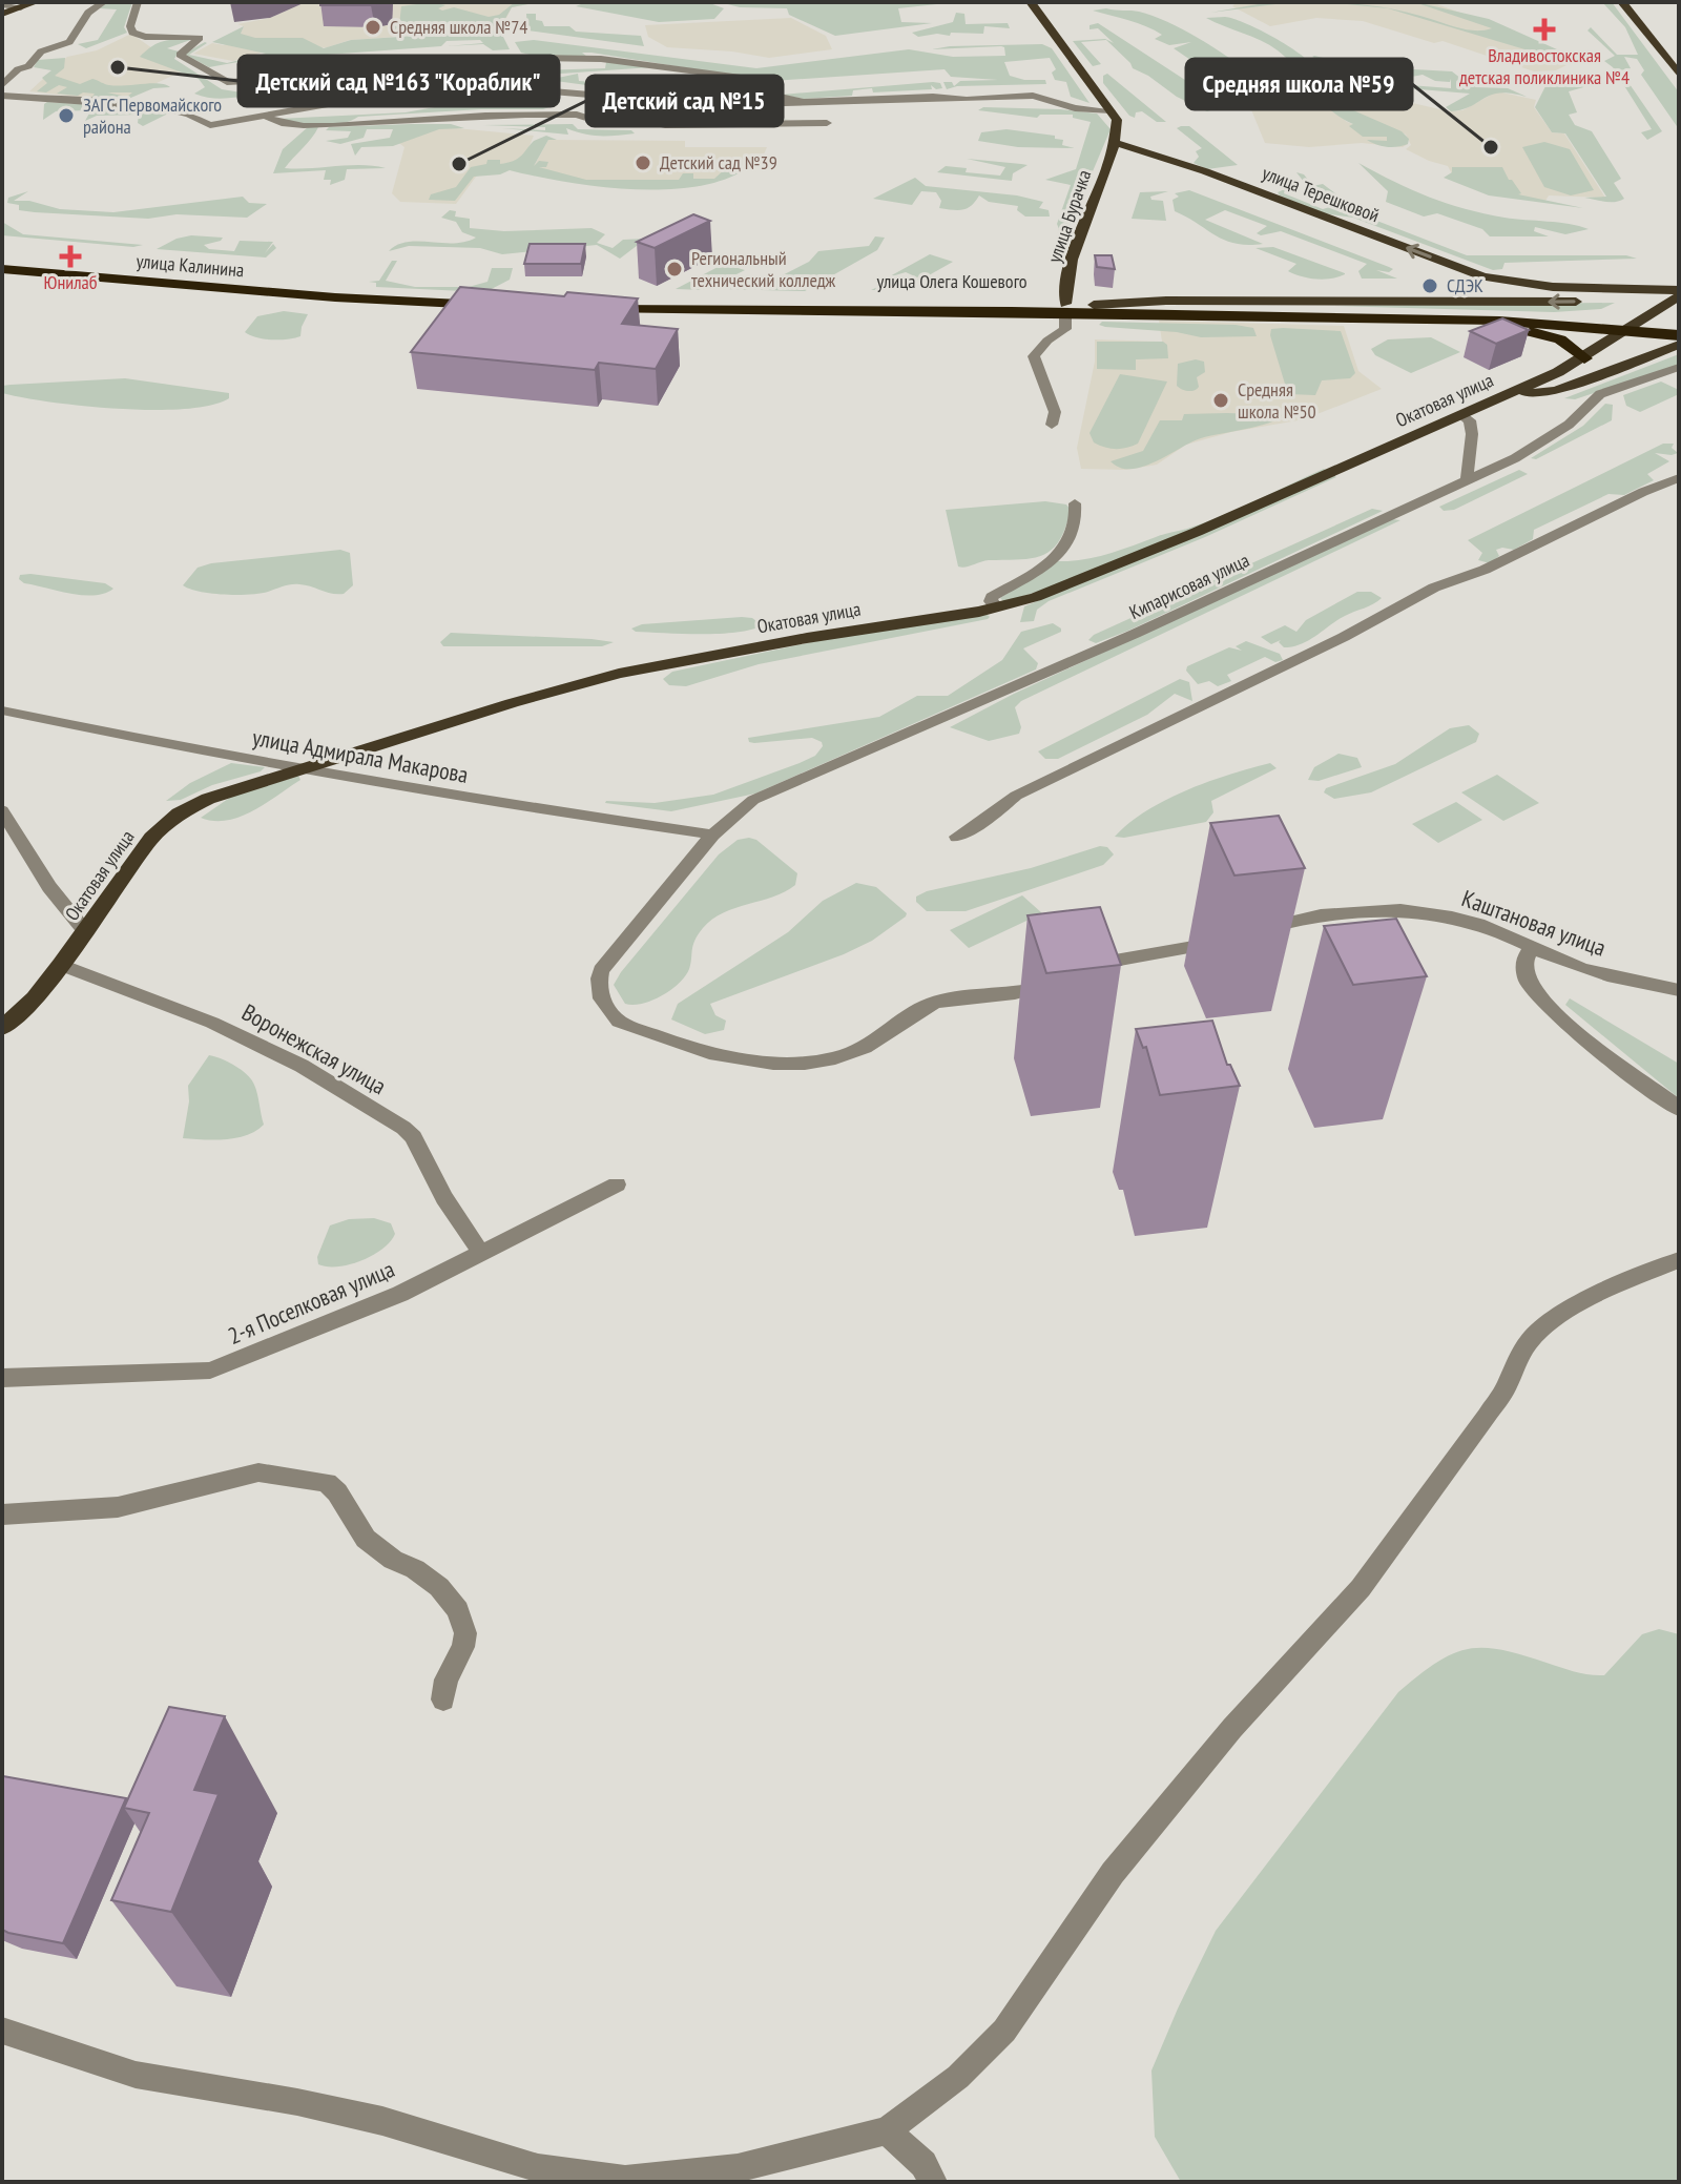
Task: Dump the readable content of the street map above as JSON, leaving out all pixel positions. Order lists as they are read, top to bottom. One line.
{"streets":{"highway":["улица Калинина","улица Олега Кошевого"],"main road":["улица Терешковой","улица Бурачка","Окатовая улица"],"street":["Кипарисовая улица","улица Адмирала Макарова","Каштановая улица","Воронежская улица","2-я Поселковая улица"]},"crossings":[["улица Терешковой","улица Бурачка"],["улица Терешковой","Окатовая улица"],["улица Бурачка","улица Олега Кошевого"],["Окатовая улица","улица Адмирала Макарова"],["Окатовая улица","Воронежская улица"],["Кипарисовая улица","улица Адмирала Макарова"],["Воронежская улица","2-я Поселковая улица"]],"places":{"other":["Средняя школа №74","Детский сад №163 \"Кораблик\"","ЗАГС Первомайского района","Средняя школа №59","Детский сад №39","Детский сад №15","Региональный технический колледж","СДЭК","Средняя школа №50"],"health":["Владивостокская детская поликлиника №4","Юнилаб"]}}
